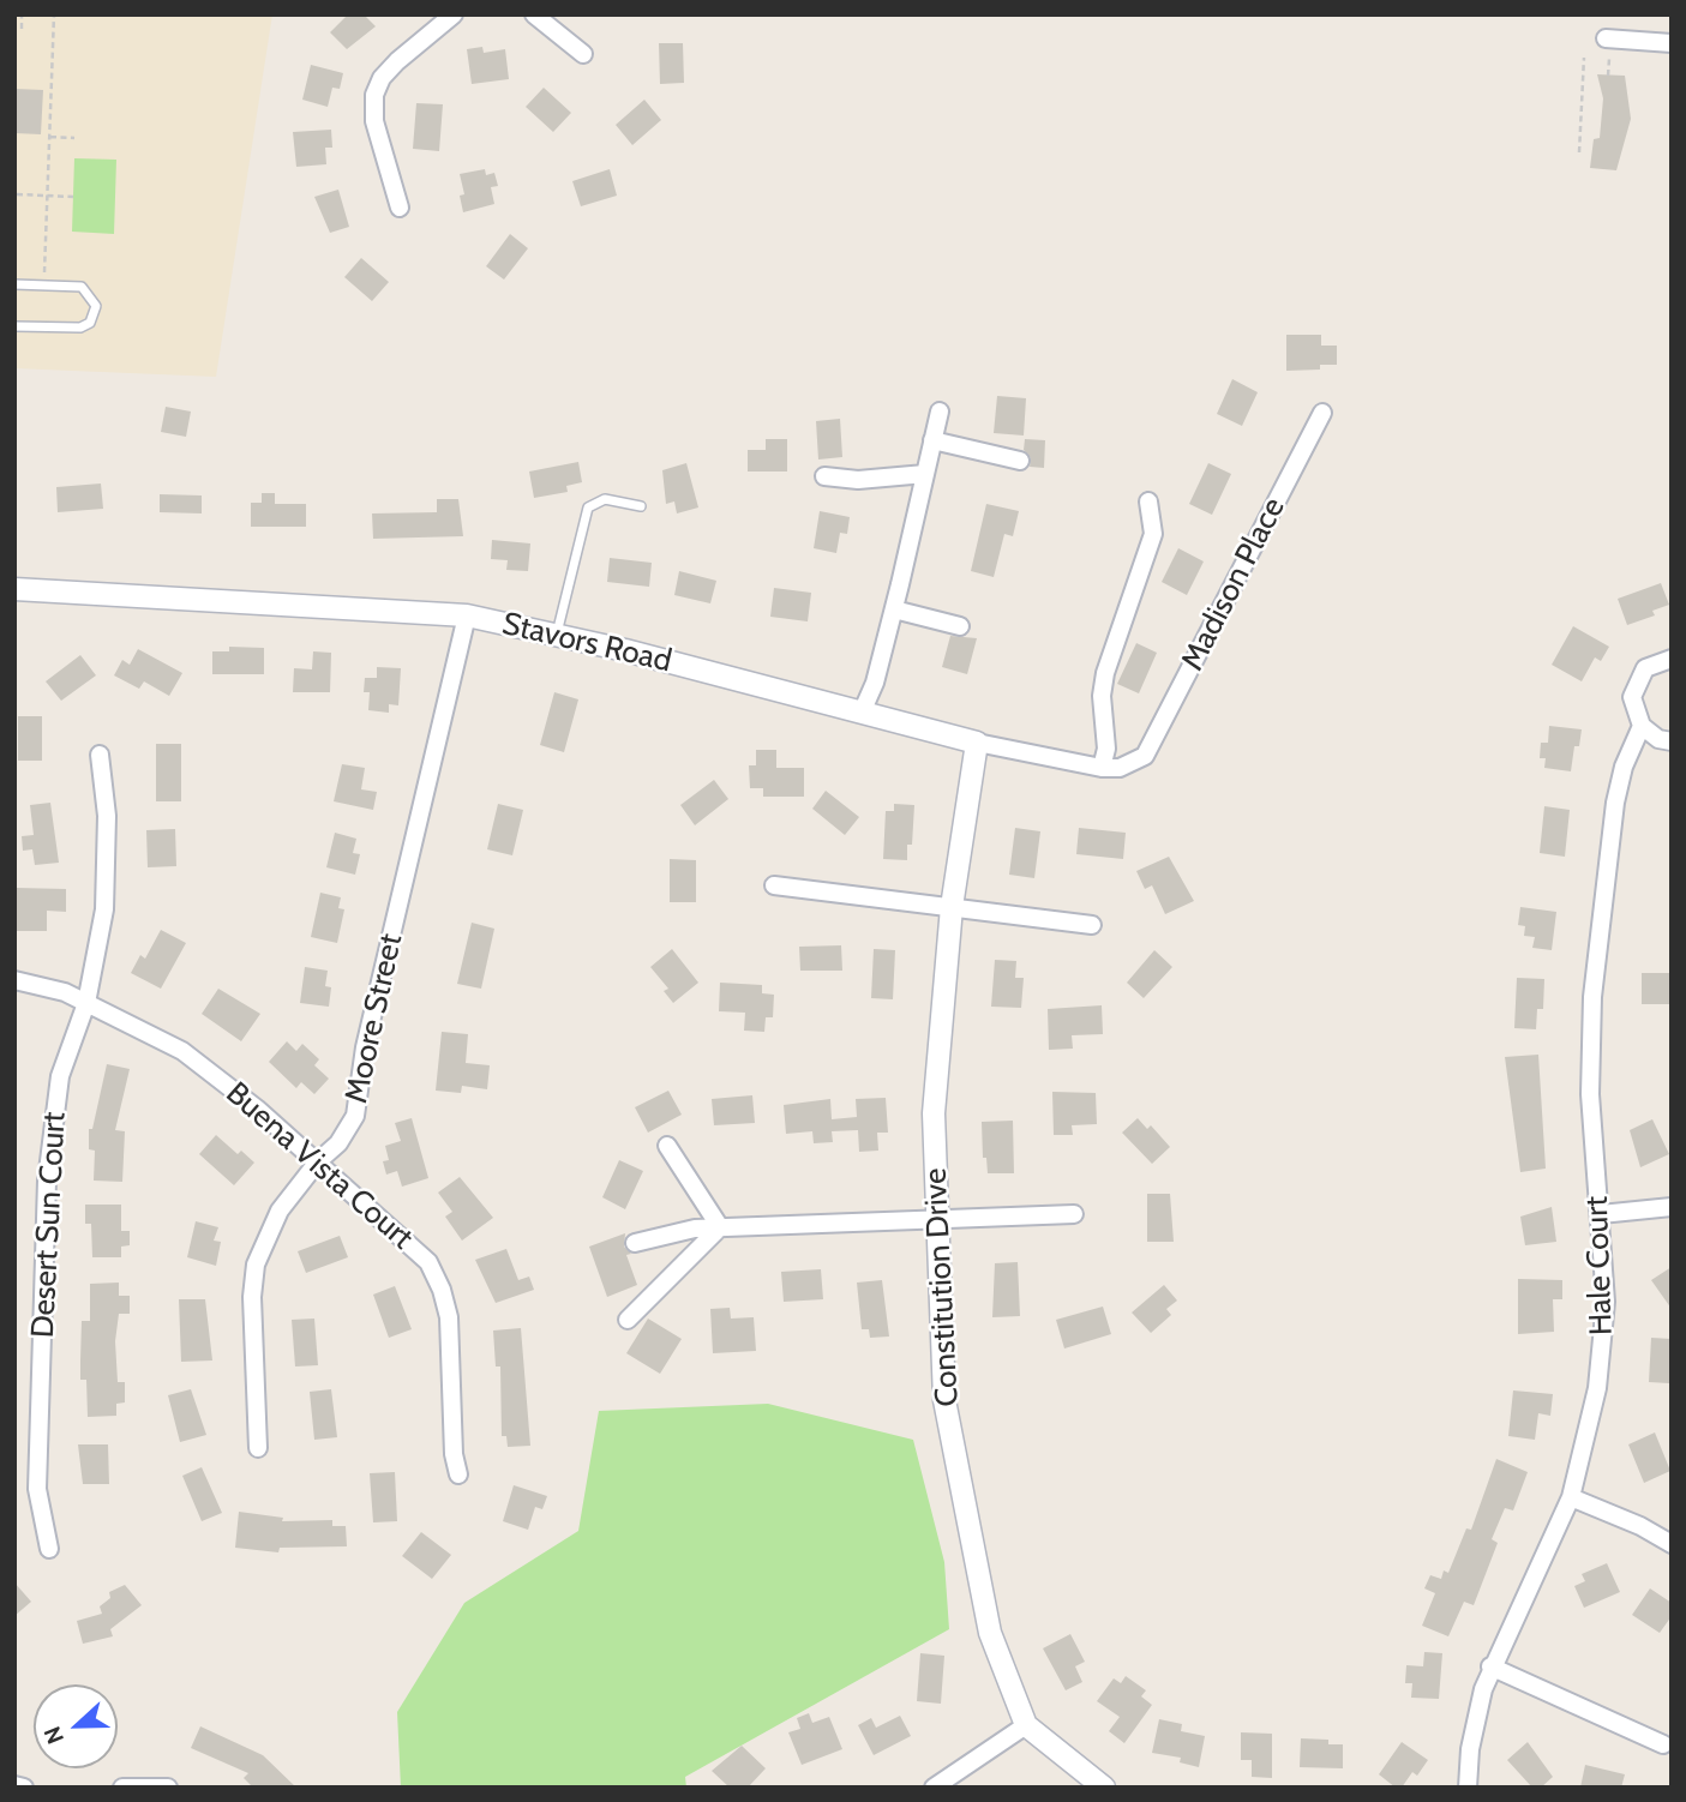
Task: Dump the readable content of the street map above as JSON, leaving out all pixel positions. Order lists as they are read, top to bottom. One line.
{"streets":{"street":["Madison Place","Stavors Road","Moore Street","Buena Vista Court","Desert Sun Court","Hale Court","Constitution Drive"]},"crossings":[["Madison Place","Stavors Road"],["Stavors Road","Moore Street"],["Stavors Road","Constitution Drive"],["Moore Street","Buena Vista Court"],["Buena Vista Court","Desert Sun Court"]],"north":"left"}
